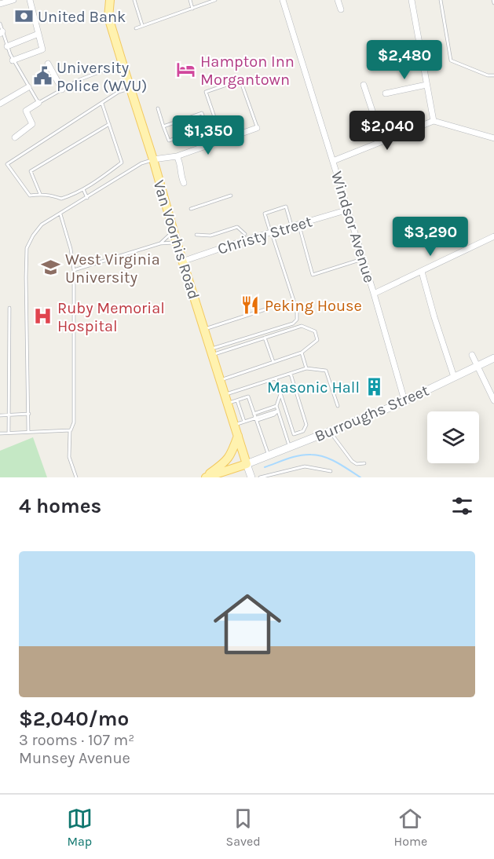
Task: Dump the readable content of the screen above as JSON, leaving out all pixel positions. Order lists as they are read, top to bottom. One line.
{"streets":{"main road":["Van Voorhis Road"],"street":["Windsor Avenue","Christy Street","Burroughs Street"]},"crossings":[["Windsor Avenue","Christy Street"],["Windsor Avenue","Burroughs Street"],["Christy Street","Van Voorhis Road"],["Van Voorhis Road","Burroughs Street"]],"places":{"bank":["United Bank"],"hotel":["Hampton Inn Morgantown"],"public building":["University Police (WVU)"],"school or university":["West Virginia University"],"restaurant":["Peking House"],"hospital":["Ruby Memorial Hospital"],"building":["Masonic Hall"]},"page":{"price":["$2,480","$2,040","$1,350","$3,290"],"heading":"4 homes","list":[{"name":"$2,040/mo","note":"3 rooms · 107 m² · Munsey Avenue"}],"tabs":["Map","Saved","Home"]}}
